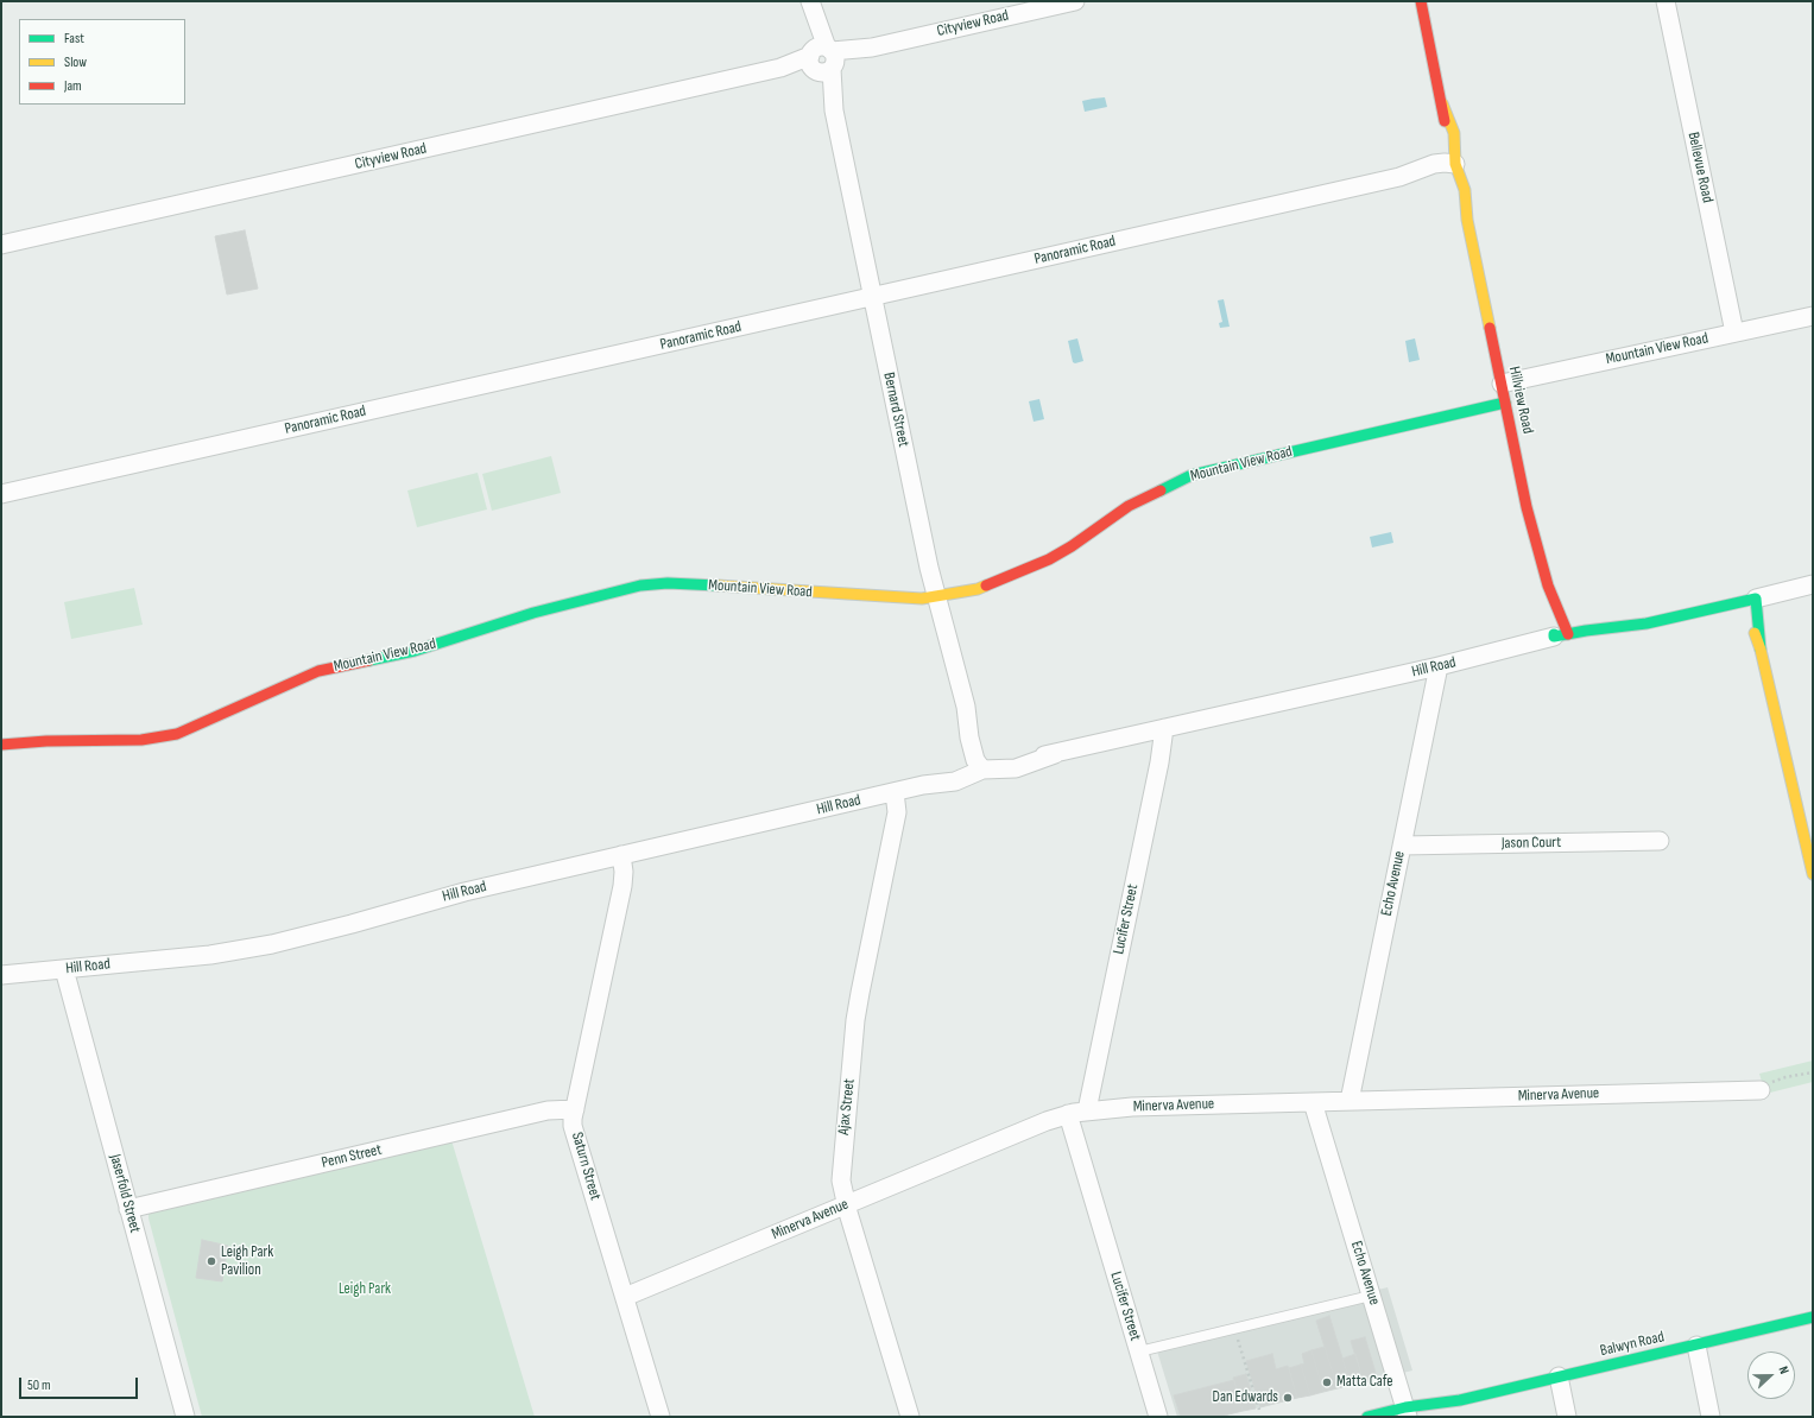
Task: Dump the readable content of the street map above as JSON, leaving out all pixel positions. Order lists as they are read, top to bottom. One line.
{"streets":{"street":["Cityview Road","Bellevue Road","Panoramic Road","Mountain View Road","Hillview Road","Bernard Street","Hill Road","Jason Court","Echo Avenue","Lucifer Street","Minerva Avenue","Ajax Street","Penn Street","Saturn Street","Jaserfold Street","Balwyn Road"]},"crossings":[["Cityview Road","Bernard Street"],["Bellevue Road","Mountain View Road"],["Panoramic Road","Hillview Road"],["Panoramic Road","Bernard Street"],["Mountain View Road","Hillview Road"],["Mountain View Road","Bernard Street"],["Hillview Road","Hill Road"],["Bernard Street","Hill Road"],["Hill Road","Echo Avenue"],["Hill Road","Lucifer Street"],["Hill Road","Ajax Street"],["Hill Road","Saturn Street"],["Hill Road","Jaserfold Street"],["Jason Court","Echo Avenue"],["Echo Avenue","Minerva Avenue"],["Echo Avenue","Balwyn Road"],["Lucifer Street","Minerva Avenue"],["Minerva Avenue","Ajax Street"],["Minerva Avenue","Saturn Street"],["Penn Street","Saturn Street"],["Penn Street","Jaserfold Street"]],"parks":["Leigh Park"],"places":["Leigh Park Pavilion","Matta Cafe","Dan Edwards"],"legend":["Fast","Slow","Jam"],"scale_bar":"50 m","north":"right"}
